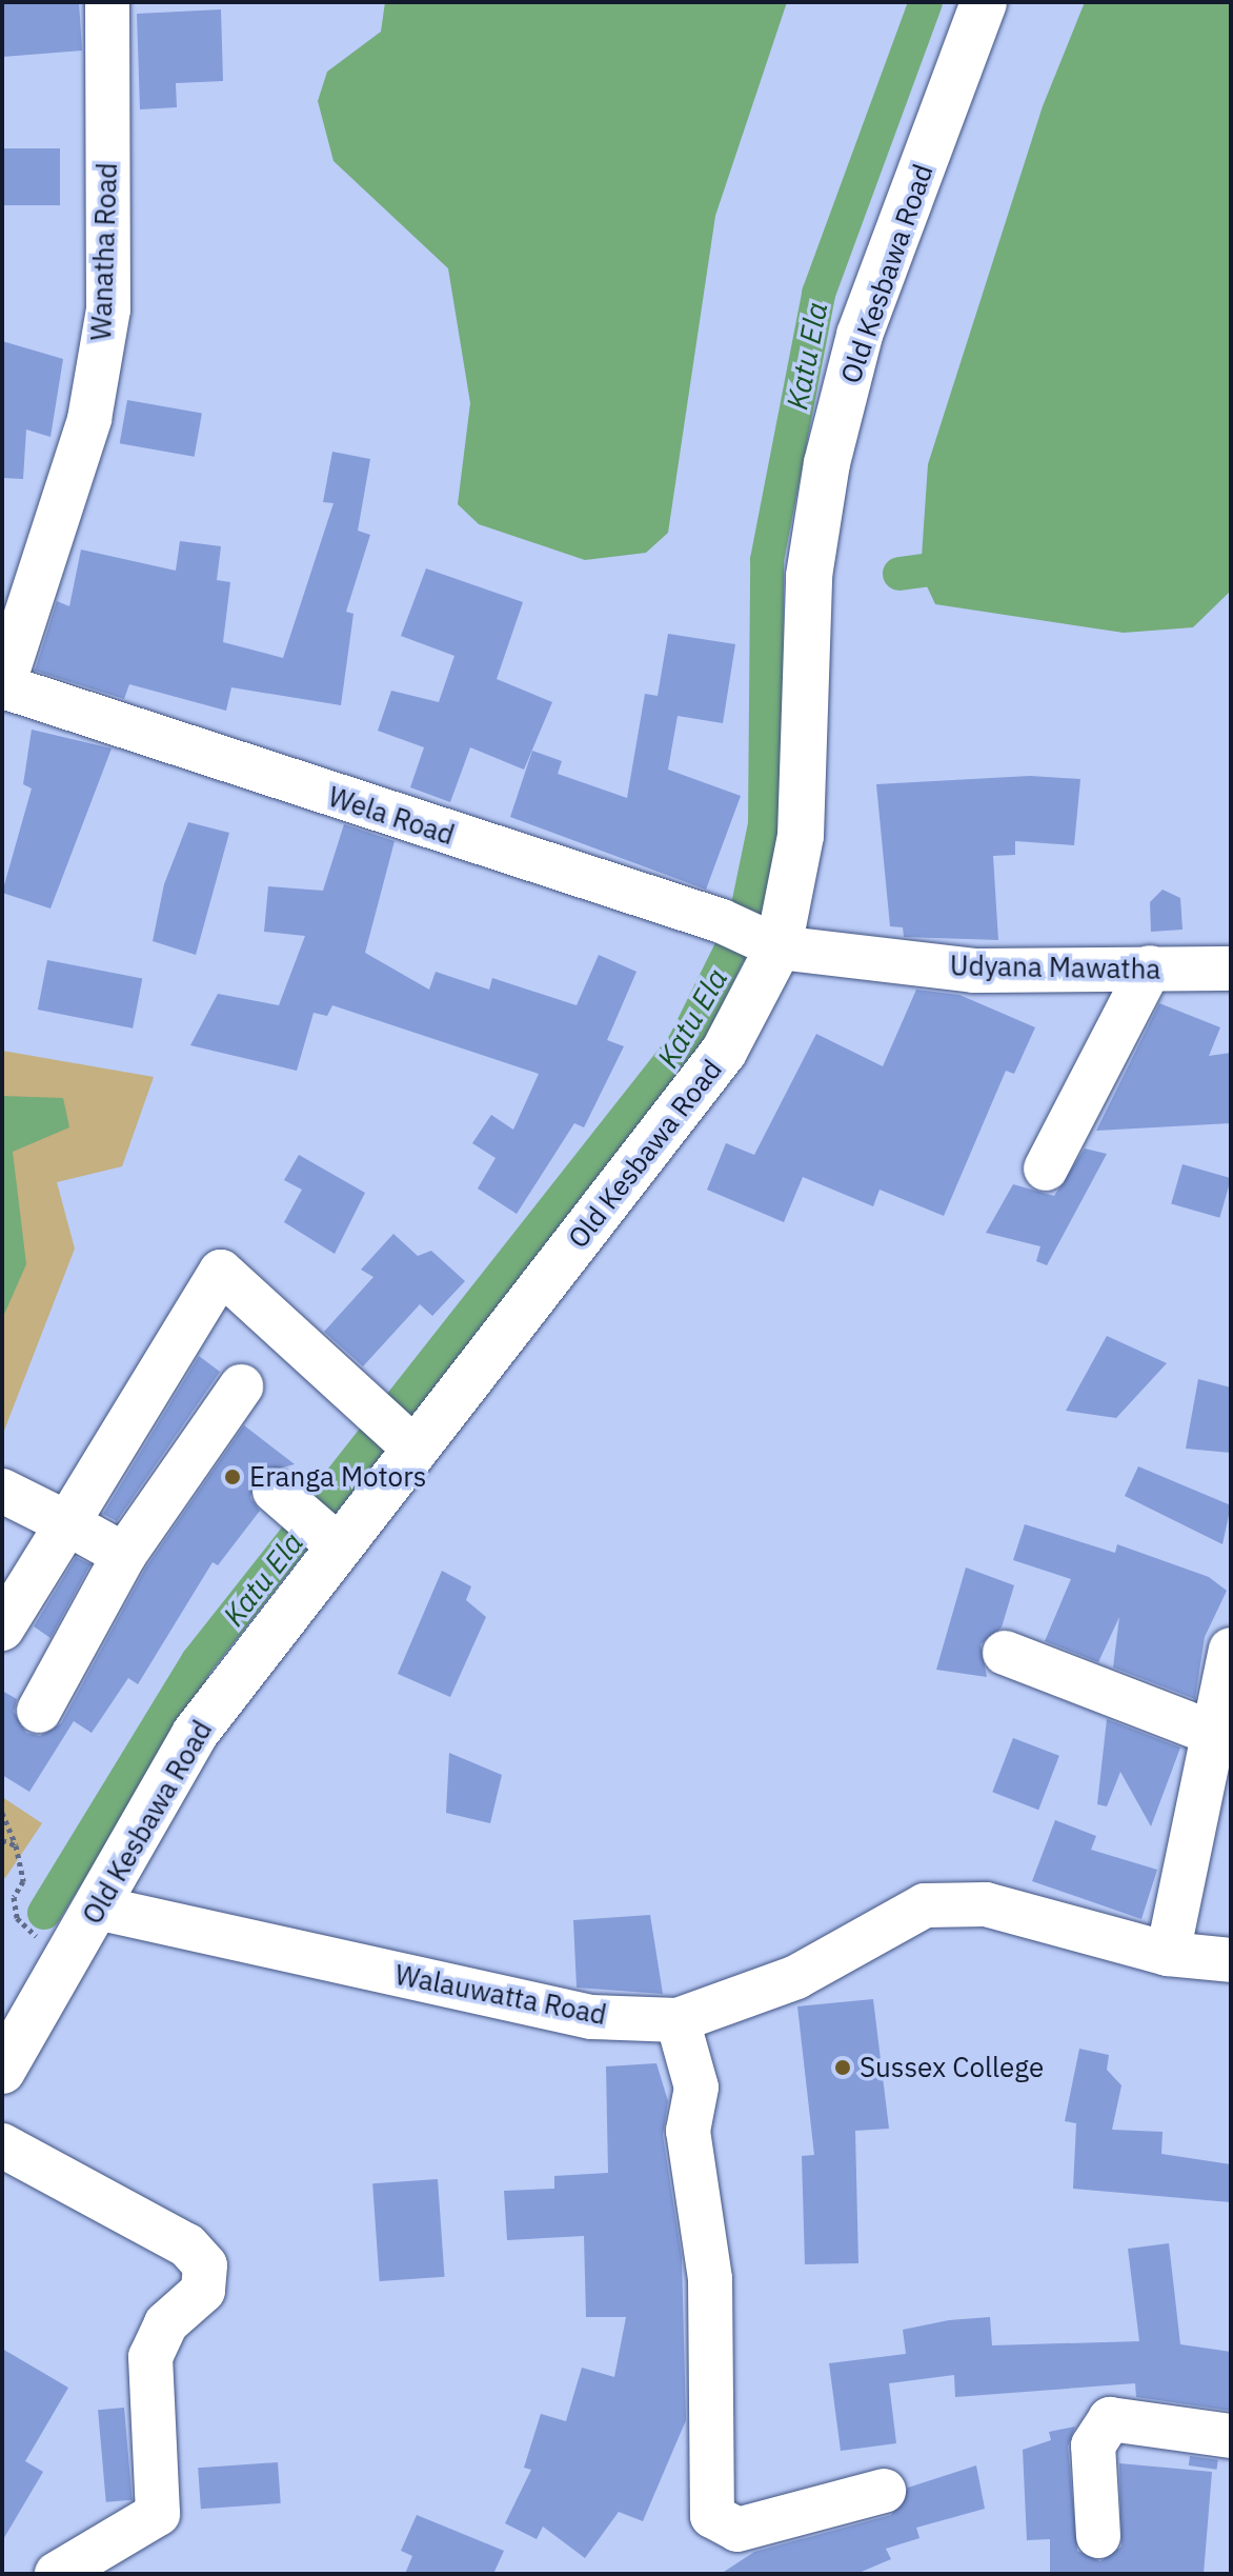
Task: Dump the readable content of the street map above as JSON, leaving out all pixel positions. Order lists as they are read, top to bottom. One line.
{"streets":{"main road":["Old Kesbawa Road"],"street":["Wanatha Road","Wela Road","Udyana Mawatha","Walauwatta Road"]},"crossings":[["Wanatha Road","Wela Road"],["Old Kesbawa Road","Wela Road"],["Old Kesbawa Road","Udyana Mawatha"],["Old Kesbawa Road","Walauwatta Road"],["Wela Road","Udyana Mawatha"]],"water":["Katu Ela"],"places":["Eranga Motors","Sussex College"]}
